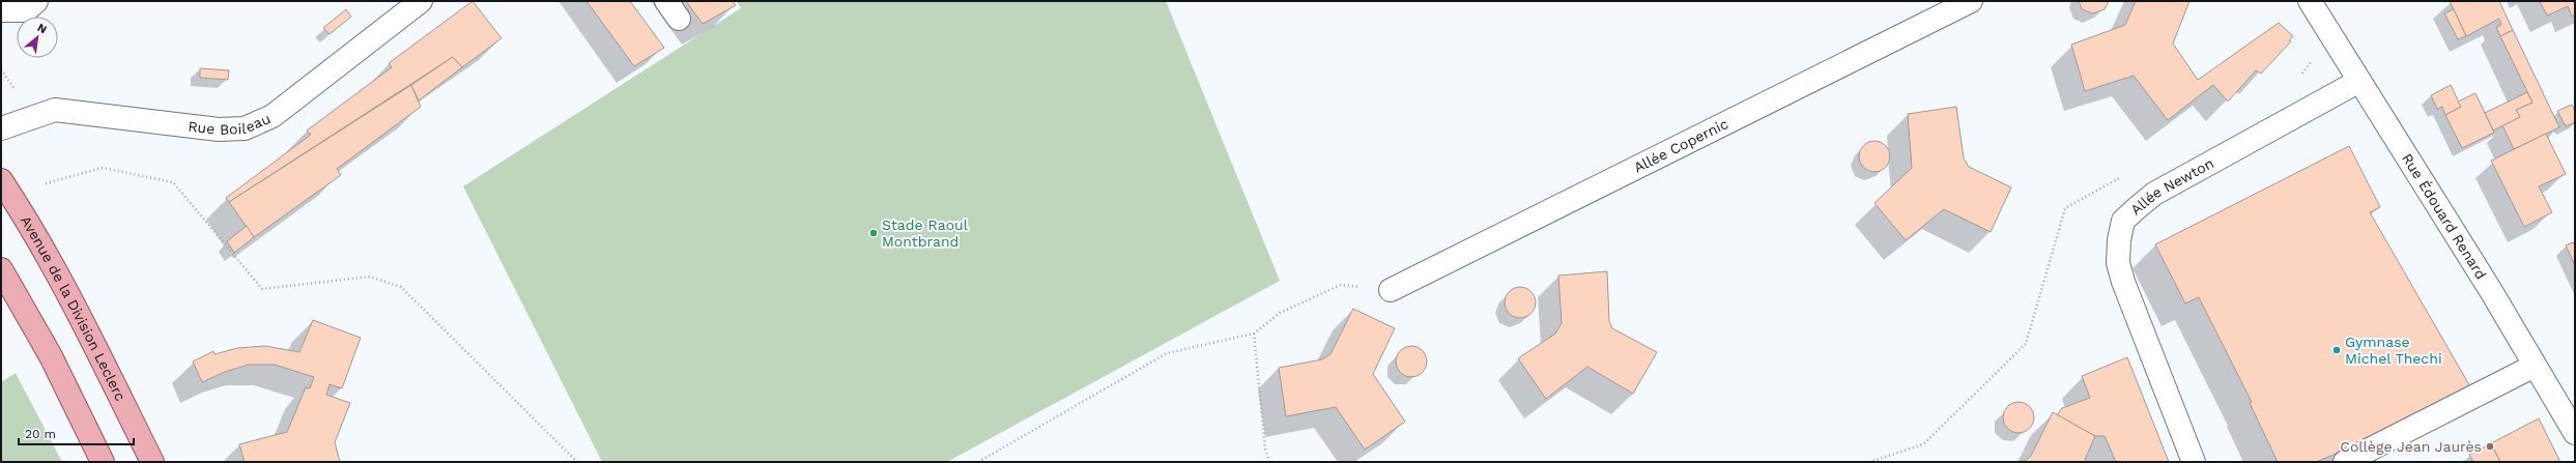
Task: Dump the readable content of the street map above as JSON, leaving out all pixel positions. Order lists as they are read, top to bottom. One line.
{"streets":{"main road":["Avenue de la Division Leclerc"],"street":["Rue Boileau","Allée Copernic","Allée Newton","Rue Édouard Renard"]},"crossings":[["Allée Newton","Rue Édouard Renard"]],"places":["Stade Raoul Montbrand","Gymnase Michel Thechi","Collège Jean Jaurès"],"scale_bar":"20 m","north":"top right"}
